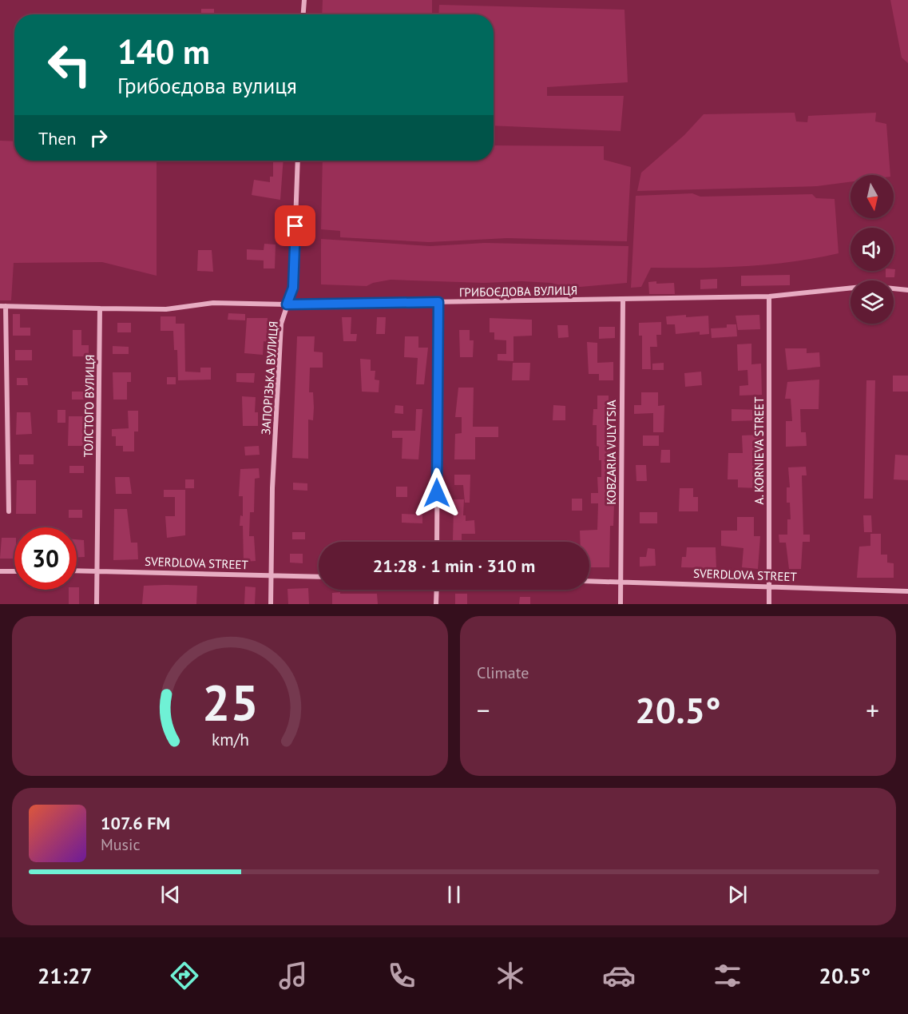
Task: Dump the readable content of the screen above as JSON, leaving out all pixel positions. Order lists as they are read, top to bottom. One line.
{"streets":{"street":["ГРИБОЄДОВА ВУЛИЦЯ","ЗАПОРІЗЬКА ВУЛИЦЯ","ТОЛСТОГО ВУЛИЦЯ","A. KORNIEVA STREET","KOBZARIA VULYTSIA","SVERDLOVA STREET"]},"crossings":[["ГРИБОЄДОВА ВУЛИЦЯ","ЗАПОРІЗЬКА ВУЛИЦЯ"],["ГРИБОЄДОВА ВУЛИЦЯ","ТОЛСТОГО ВУЛИЦЯ"],["ГРИБОЄДОВА ВУЛИЦЯ","A. KORNIEVA STREET"],["ГРИБОЄДОВА ВУЛИЦЯ","KOBZARIA VULYTSIA"],["ЗАПОРІЗЬКА ВУЛИЦЯ","SVERDLOVA STREET"],["ТОЛСТОГО ВУЛИЦЯ","SVERDLOVA STREET"],["A. KORNIEVA STREET","SVERDLOVA STREET"],["KOBZARIA VULYTSIA","SVERDLOVA STREET"]],"north":"bottom","page":{"turn":["140 m","Грибоєдова вулиця"],"then":"Then","limit":"30","trip":"21:28 · 1 min · 310 m","tile":"Climate","heat":["−","20.5°","+"],"song":["107.6 FM","Music"],"tabs":["21:27","20.5°"],"gauge":["25","km/h"]}}
